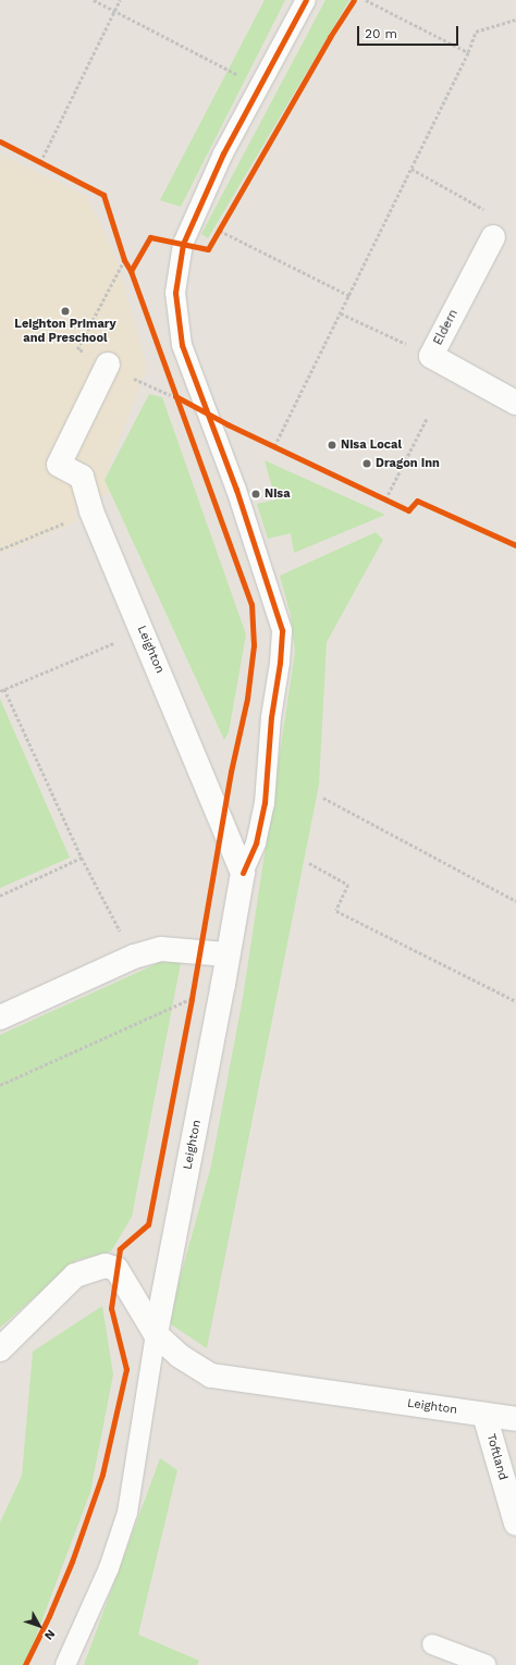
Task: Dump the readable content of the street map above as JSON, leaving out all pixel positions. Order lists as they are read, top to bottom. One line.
{"streets":{"street":["Eldern","Leighton","Toftland"]},"crossings":[["Leighton","Toftland"]],"places":["Leighton Primary and Preschool","Nisa Local","Dragon Inn","Nisa"],"scale_bar":"20 m","north":"bottom right"}
